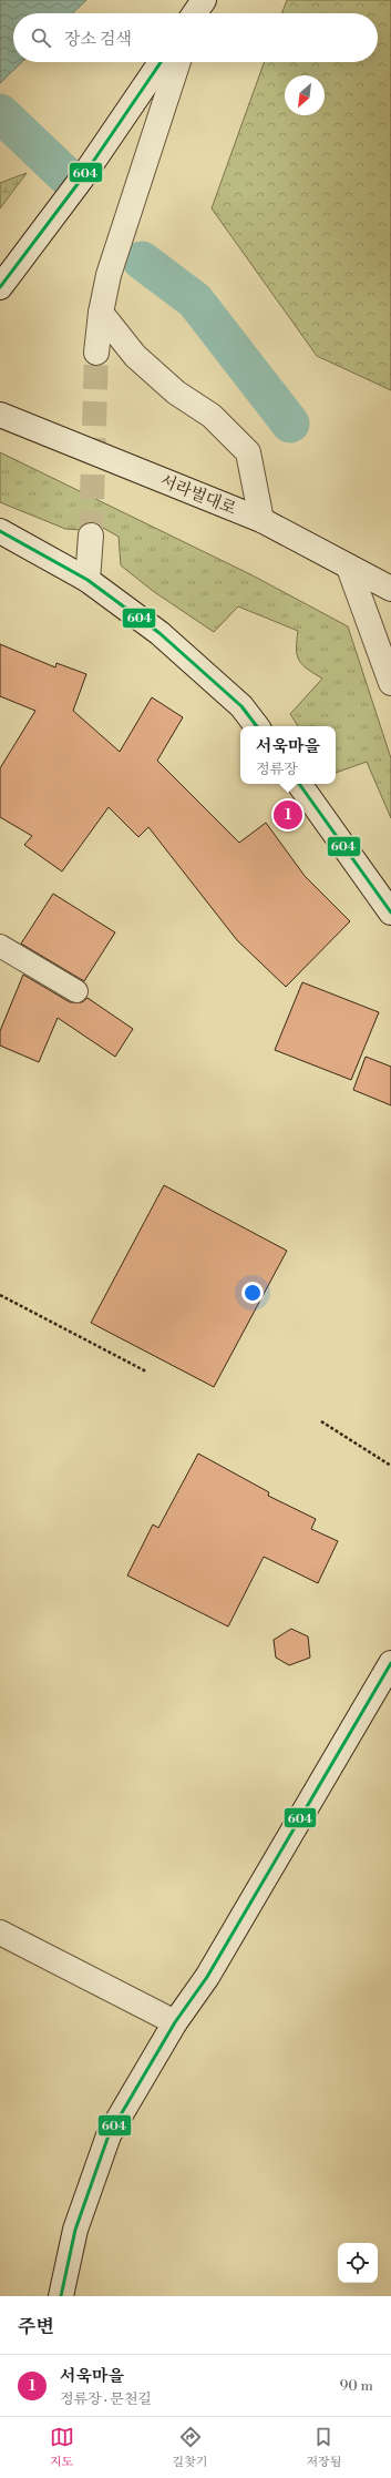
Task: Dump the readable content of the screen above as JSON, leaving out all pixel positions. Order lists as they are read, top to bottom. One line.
{"streets":{"street":["서라벌대로"]},"lines":["transit line 604"],"north":"bottom left","page":{"search":"장소 검색","popup":["서욱마을","정류장"],"pins":"1","heading":"주변","list":[{"mark":"1","name":"서욱마을","note":"정류장 · 문천길","value":"90 m"}],"nav":["지도","길찾기","저장됨"]}}
